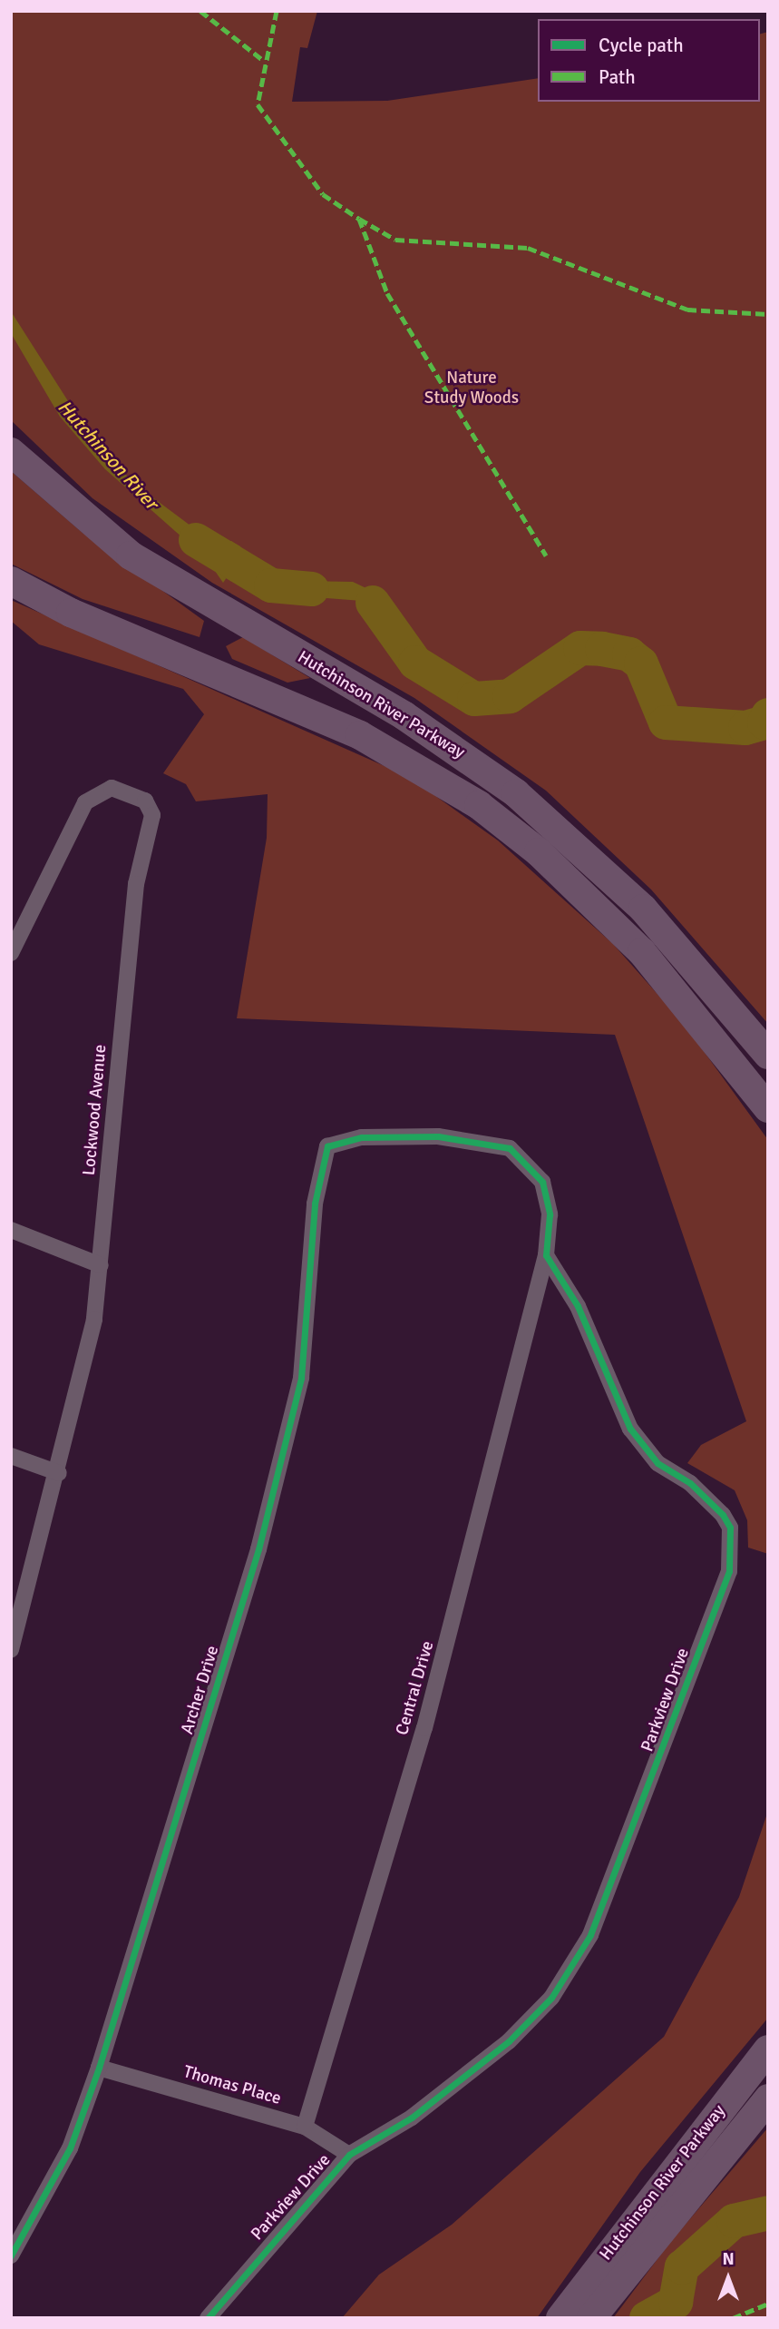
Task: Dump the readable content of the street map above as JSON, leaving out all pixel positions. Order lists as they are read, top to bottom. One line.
{"streets":{"highway":["Hutchinson River Parkway"],"street":["Lockwood Avenue","Central Drive","Archer Drive","Parkview Drive","Thomas Place"]},"crossings":[["Central Drive","Archer Drive"],["Central Drive","Parkview Drive"],["Central Drive","Thomas Place"],["Archer Drive","Parkview Drive"],["Archer Drive","Thomas Place"],["Parkview Drive","Thomas Place"]],"water":["Hutchinson River"],"parks":["Nature Study Woods"],"legend":["Cycle path","Path"],"north":"top"}
